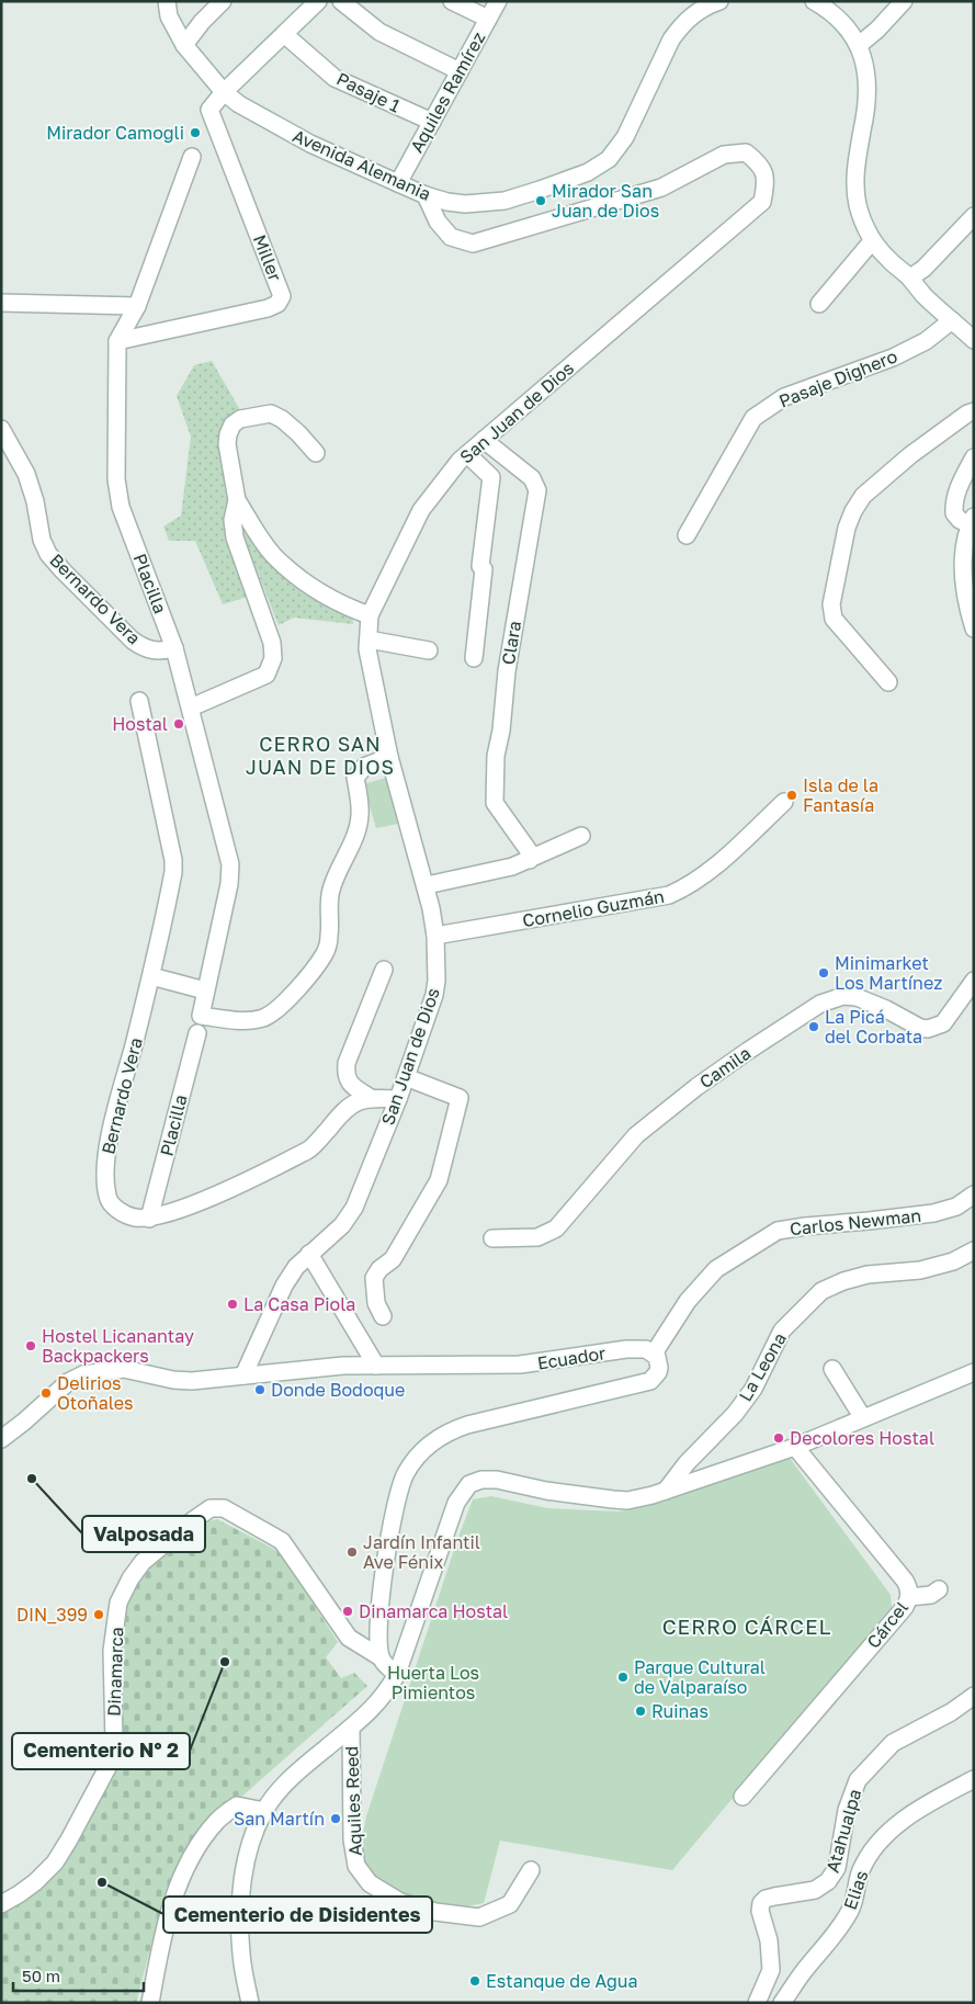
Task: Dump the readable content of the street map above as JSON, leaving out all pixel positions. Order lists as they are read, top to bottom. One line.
{"streets":{"street":["Pasaje 1","Aquiles Ramírez","Avenida Alemania","Miller","Pasaje Dighero","San Juan de Dios","Placilla","Bernardo Vera","Clara","Cornelio Guzmán","Camila","Carlos Newman","Ecuador","La Leona","Cárcel","Dinamarca","Aquiles Reed","Atahualpa","Elias"]},"crossings":[["Pasaje 1","Aquiles Ramírez"],["Aquiles Ramírez","Avenida Alemania"],["Avenida Alemania","Miller"],["Avenida Alemania","San Juan de Dios"],["Miller","Placilla"],["San Juan de Dios","Placilla"],["San Juan de Dios","Clara"],["San Juan de Dios","Cornelio Guzmán"],["San Juan de Dios","Ecuador"],["Placilla","Bernardo Vera"],["Carlos Newman","Ecuador"]],"districts":["CERRO SAN JUAN DE DIOS","CERRO CÁRCEL"],"parks":["Huerta Los Pimientos"],"places":["Mirador Camogli","Mirador San Juan de Dios","Hostal","Isla de la Fantasía","Minimarket Los Martínez","La Picá del Corbata","La Casa Piola","Hostel Licanantay Backpackers","Donde Bodoque","Delirios Otoñales","Decolores Hostal","Valposada","Jardín Infantil Ave Fénix","Dinamarca Hostal","DIN_399","Cementerio N° 2","Parque Cultural de Valparaíso","Ruinas","San Martín","Cementerio de Disidentes","Estanque de Agua"],"scale_bar":"50 m"}
